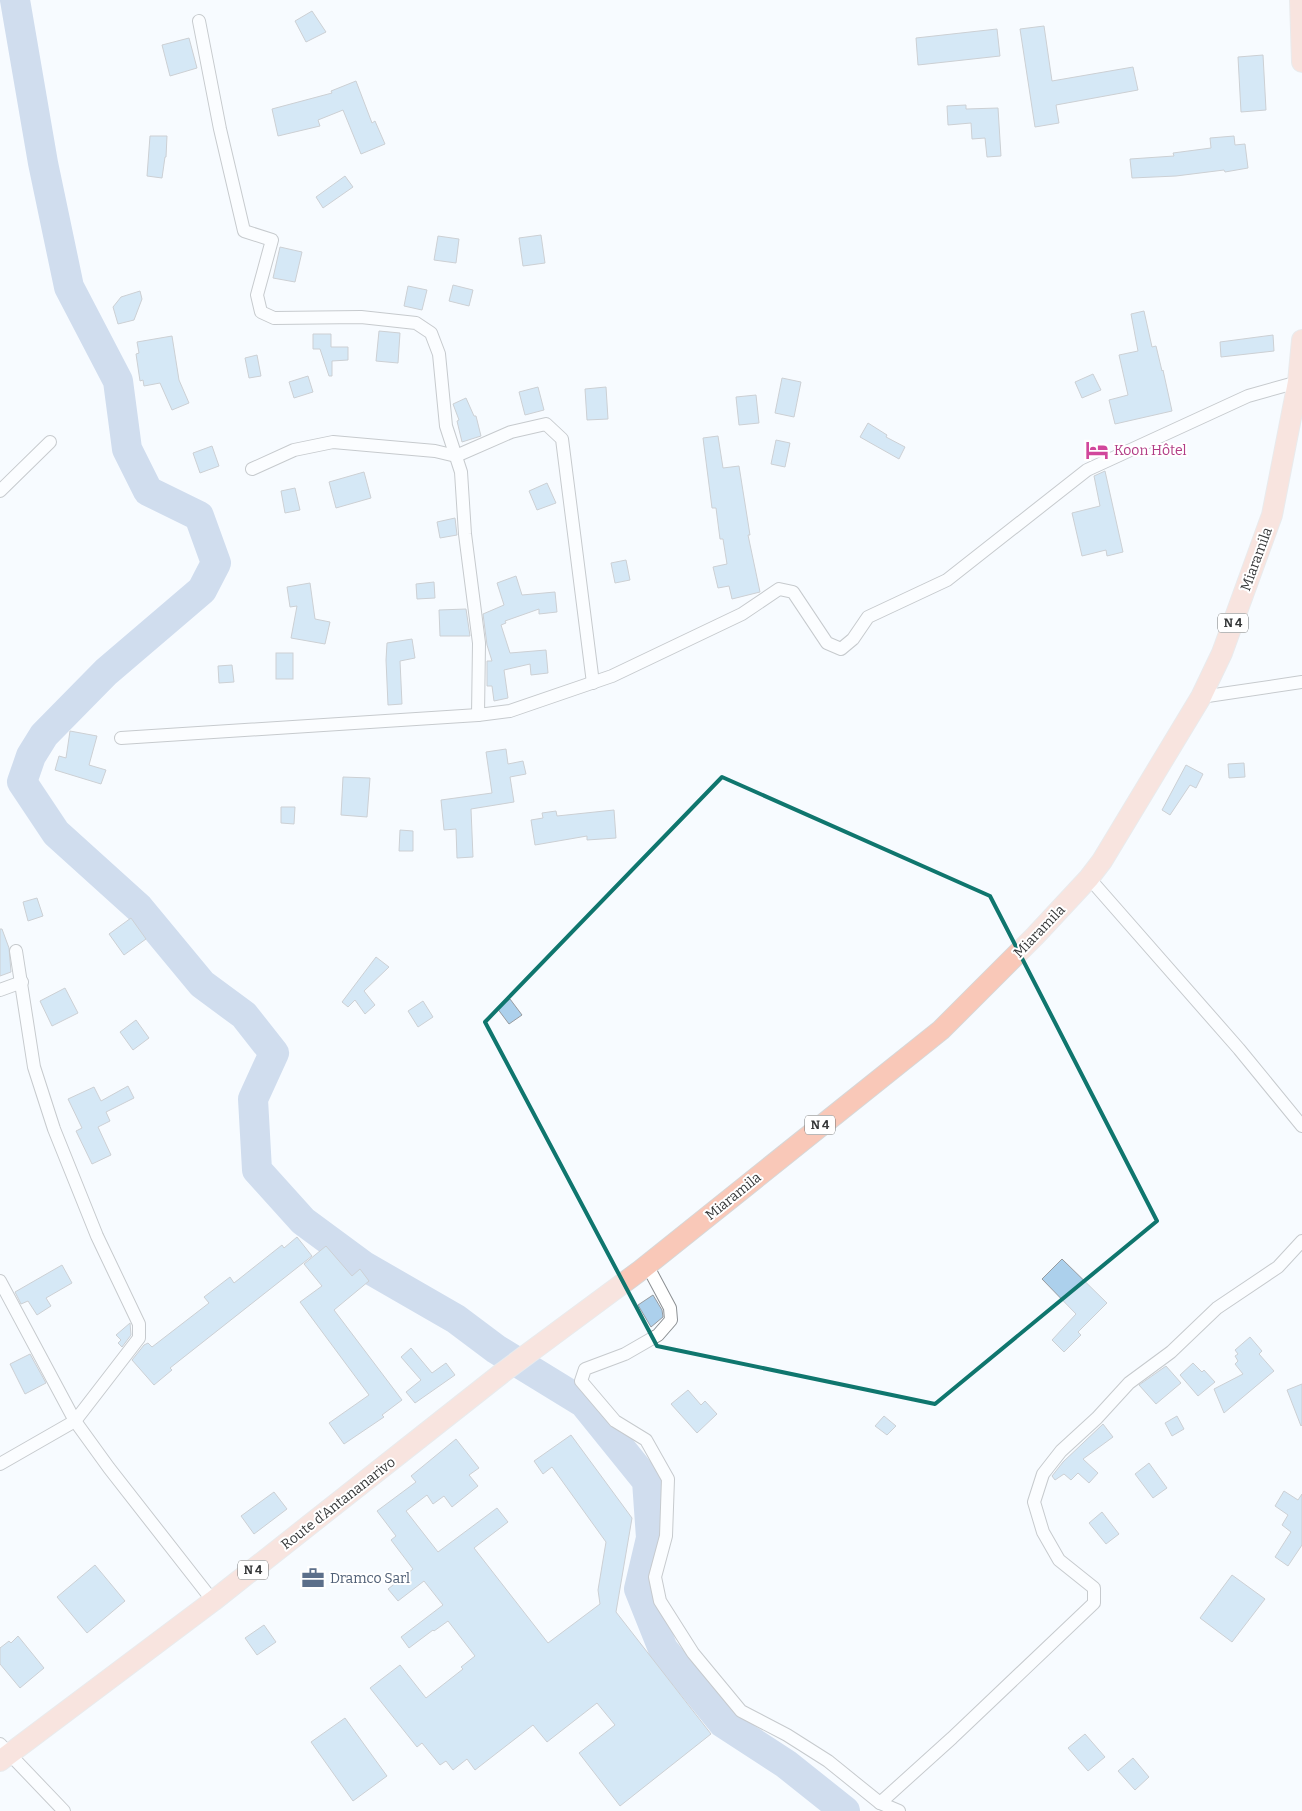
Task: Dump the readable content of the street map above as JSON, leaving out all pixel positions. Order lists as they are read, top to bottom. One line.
{"streets":{"main road":["Miaramila","N 4","Route d'Antananarivo"]},"crossings":[["Miaramila","Route d'Antananarivo"]],"places":{"hotel":["Koon Hôtel"],"office":["Dramco Sarl"]}}
